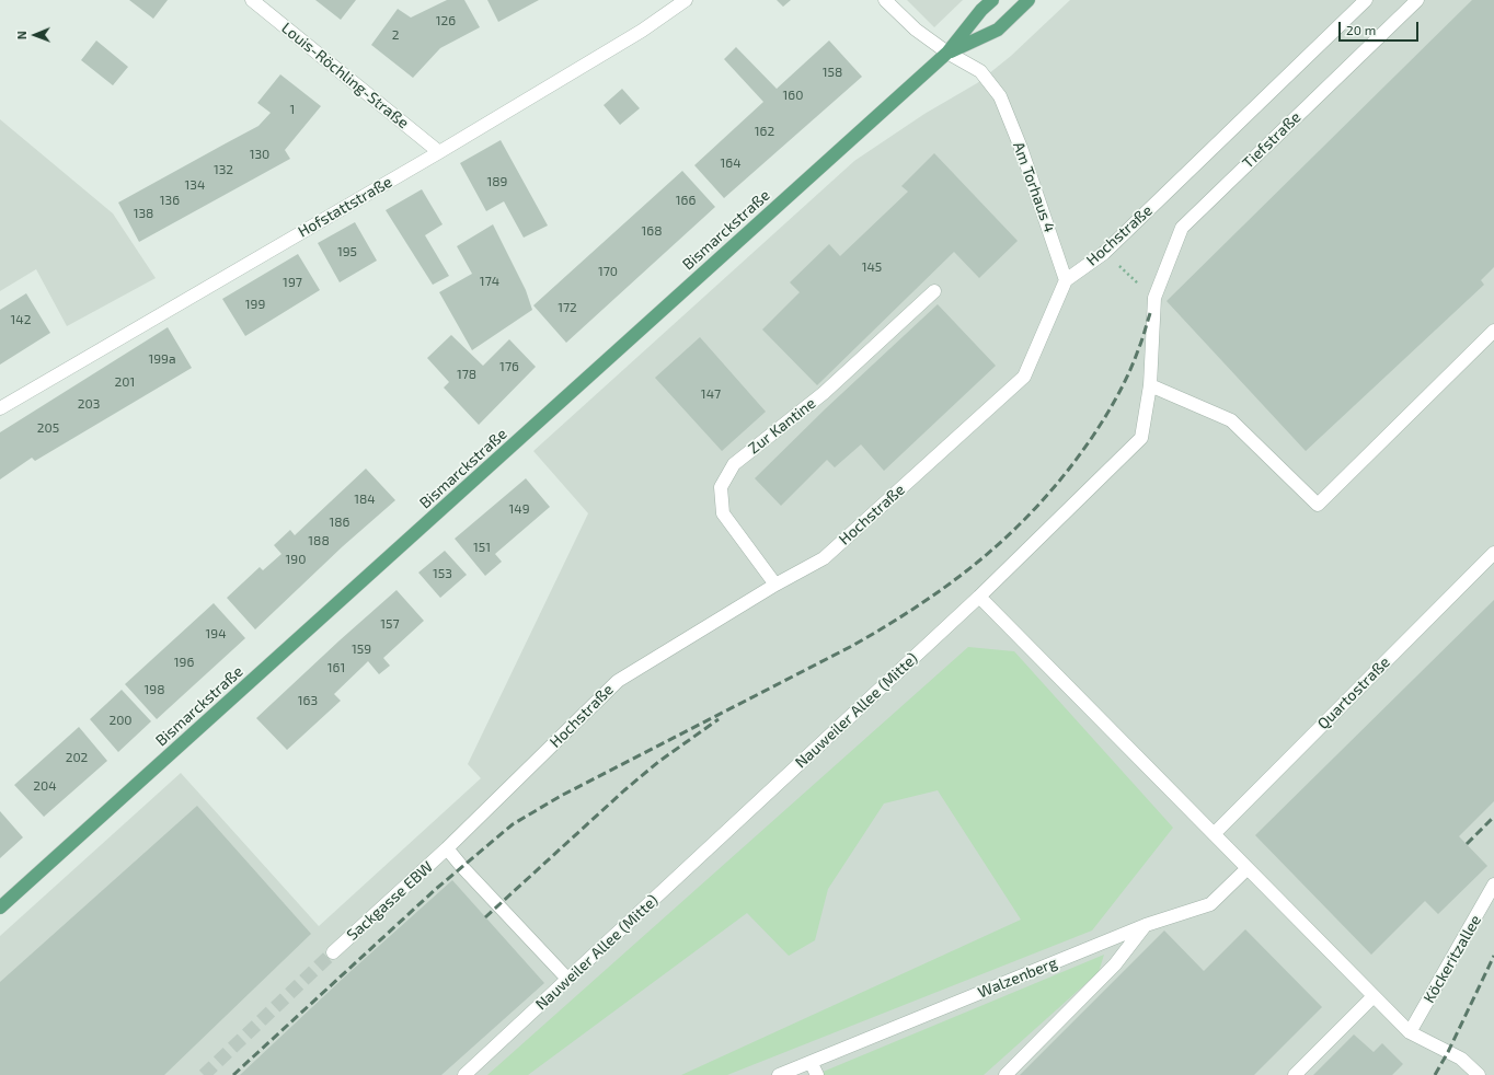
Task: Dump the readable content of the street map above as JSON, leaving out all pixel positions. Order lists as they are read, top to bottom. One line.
{"streets":{"main road":["Bismarckstraße"],"street":["Louis-Röchling-Straße","Tiefstraße","Am Torhaus 4","Hofstattstraße","Hochstraße","Zur Kantine","Quartostraße","Nauweiler Allee (Mitte)","Sackgasse EBW","Köckeritzallee","Walzenberg"]},"crossings":[["Louis-Röchling-Straße","Hofstattstraße"],["Tiefstraße","Nauweiler Allee (Mitte)"],["Am Torhaus 4","Bismarckstraße"],["Am Torhaus 4","Hochstraße"],["Hochstraße","Zur Kantine"],["Hochstraße","Sackgasse EBW"]],"house_numbers":["126","2","158","160","1","162","130","164","132","189","134","136","166","138","168","195","145","170","174","197","199","172","142","199a","176","178","201","147","203","205","184","149","186","188","151","190","153","157","194","159","196","161","198","163","200","202","204"],"scale_bar":"20 m","north":"left"}
